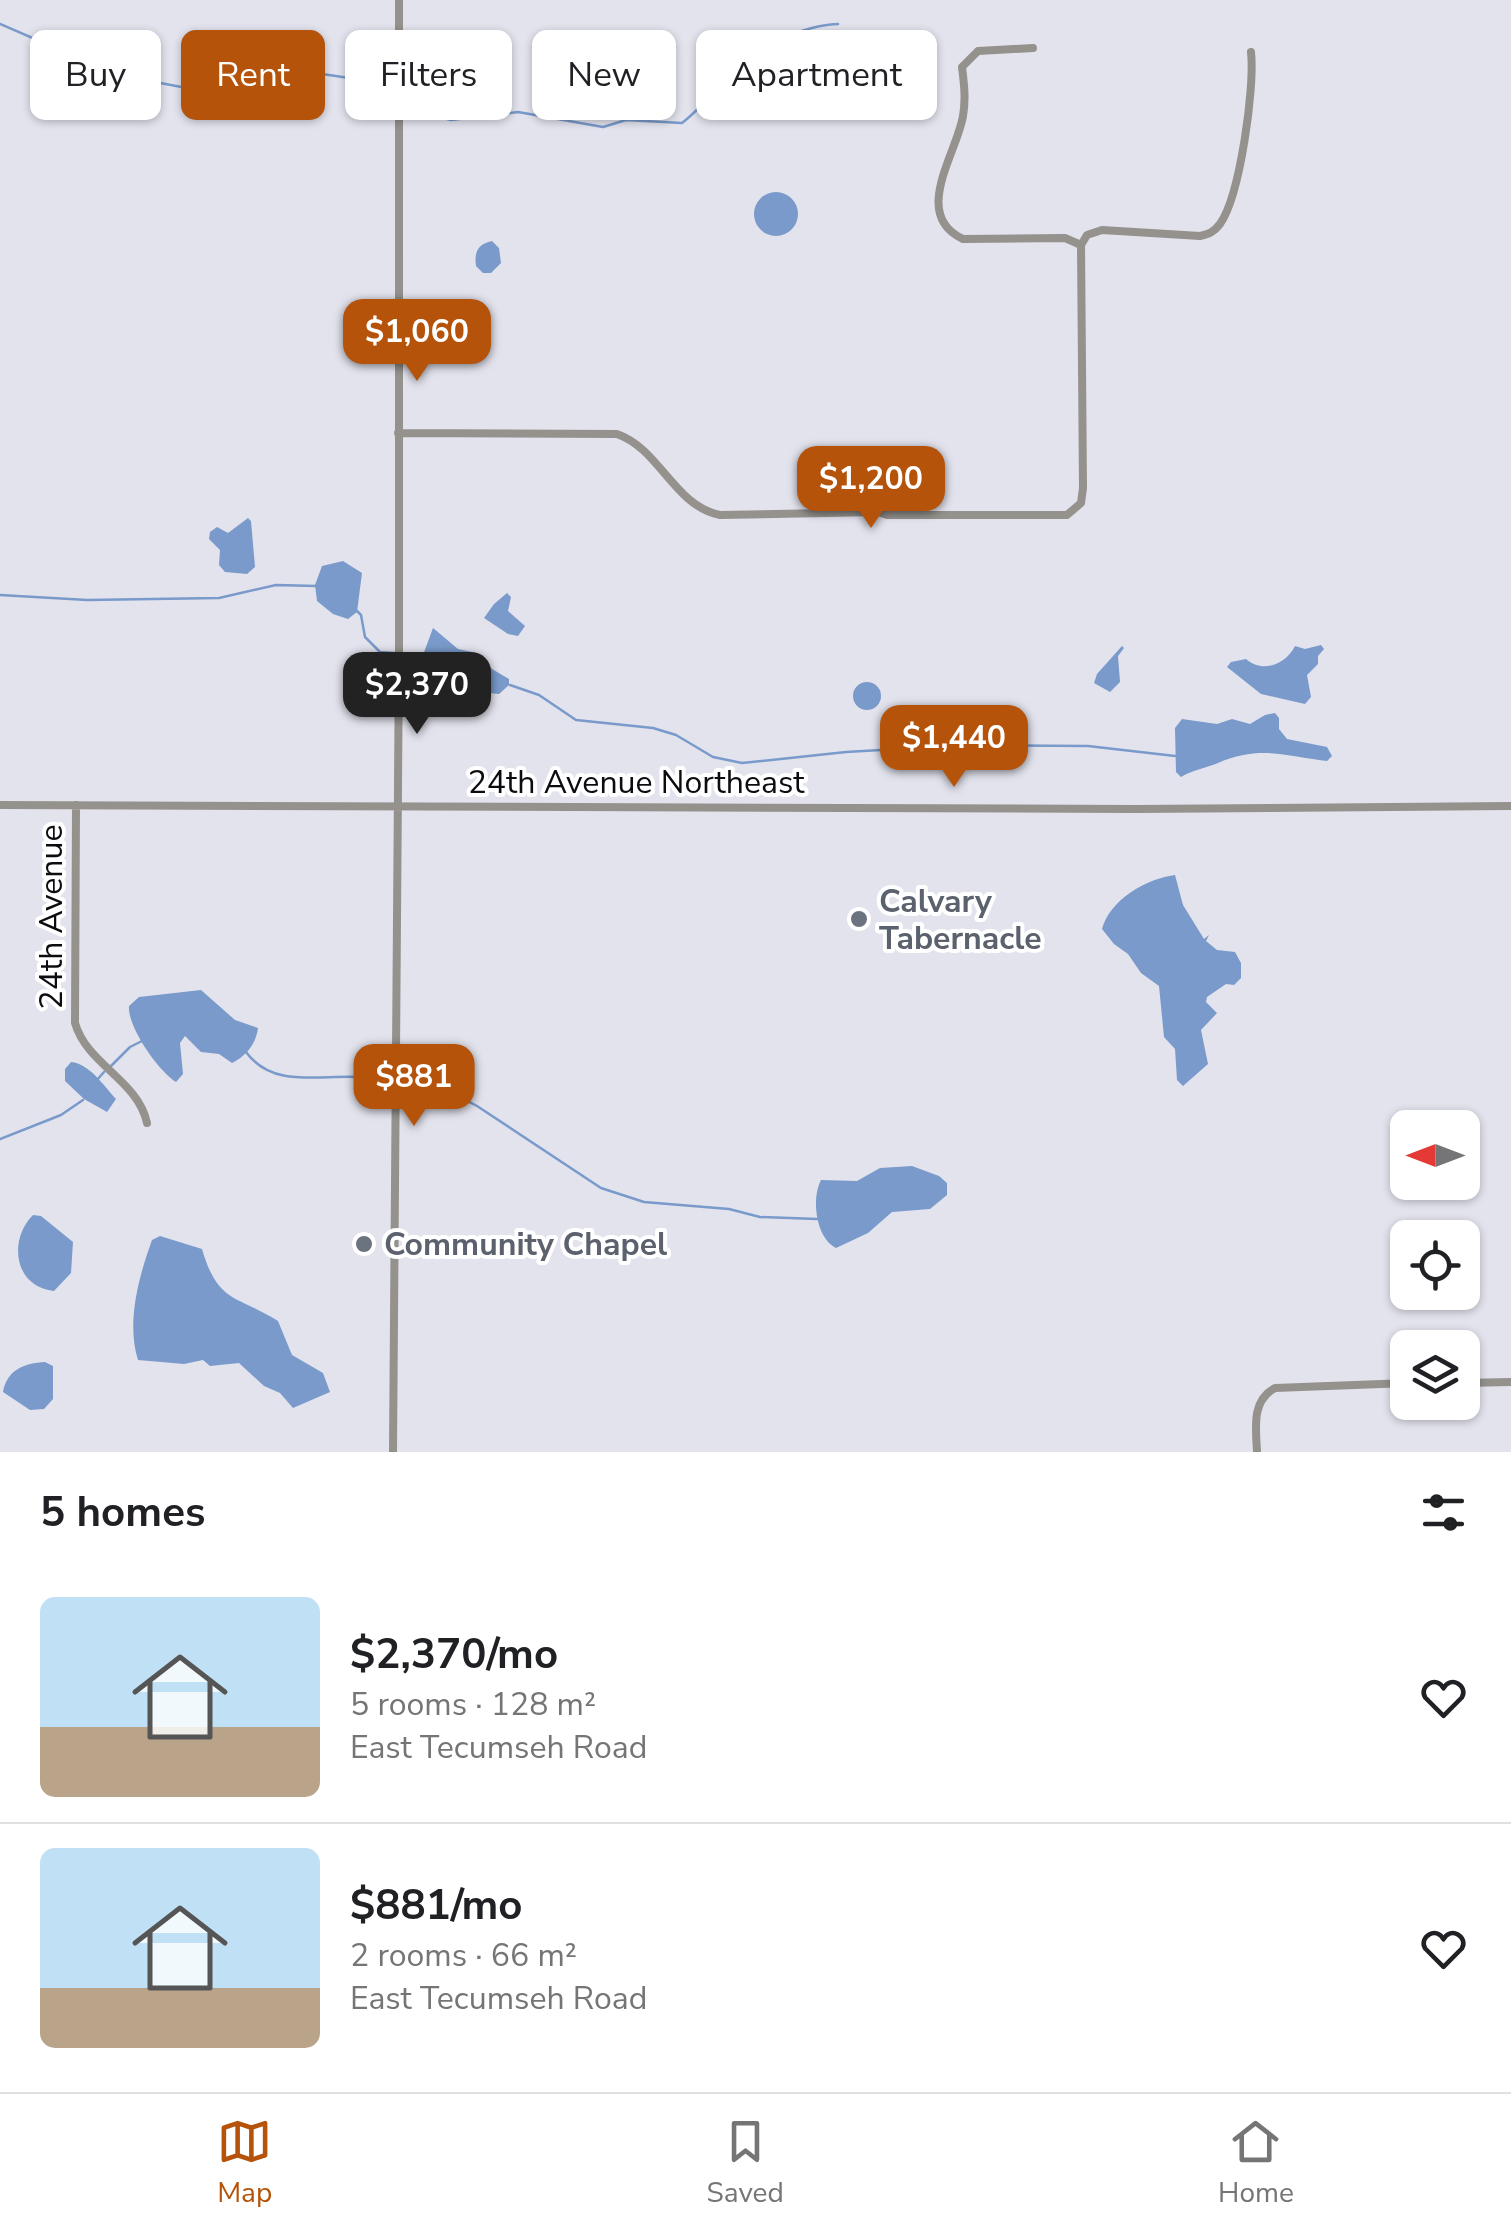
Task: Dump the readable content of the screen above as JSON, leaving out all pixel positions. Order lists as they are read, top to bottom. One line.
{"streets":{"street":["24th Avenue Northeast","24th Avenue"]},"crossings":[["24th Avenue Northeast","24th Avenue"]],"places":["Calvary Tabernacle","Community Chapel"],"north":"left","page":{"chip":["Buy","Rent","Filters","New","Apartment"],"price":["$1,060","$1,200","$2,370","$1,440","$881"],"heading":"5 homes","list":[{"name":"$2,370/mo","note":"5 rooms · 128 m² · East Tecumseh Road"},{"name":"$881/mo","note":"2 rooms · 66 m² · East Tecumseh Road"}],"tabs":["Map","Saved","Home"]}}
